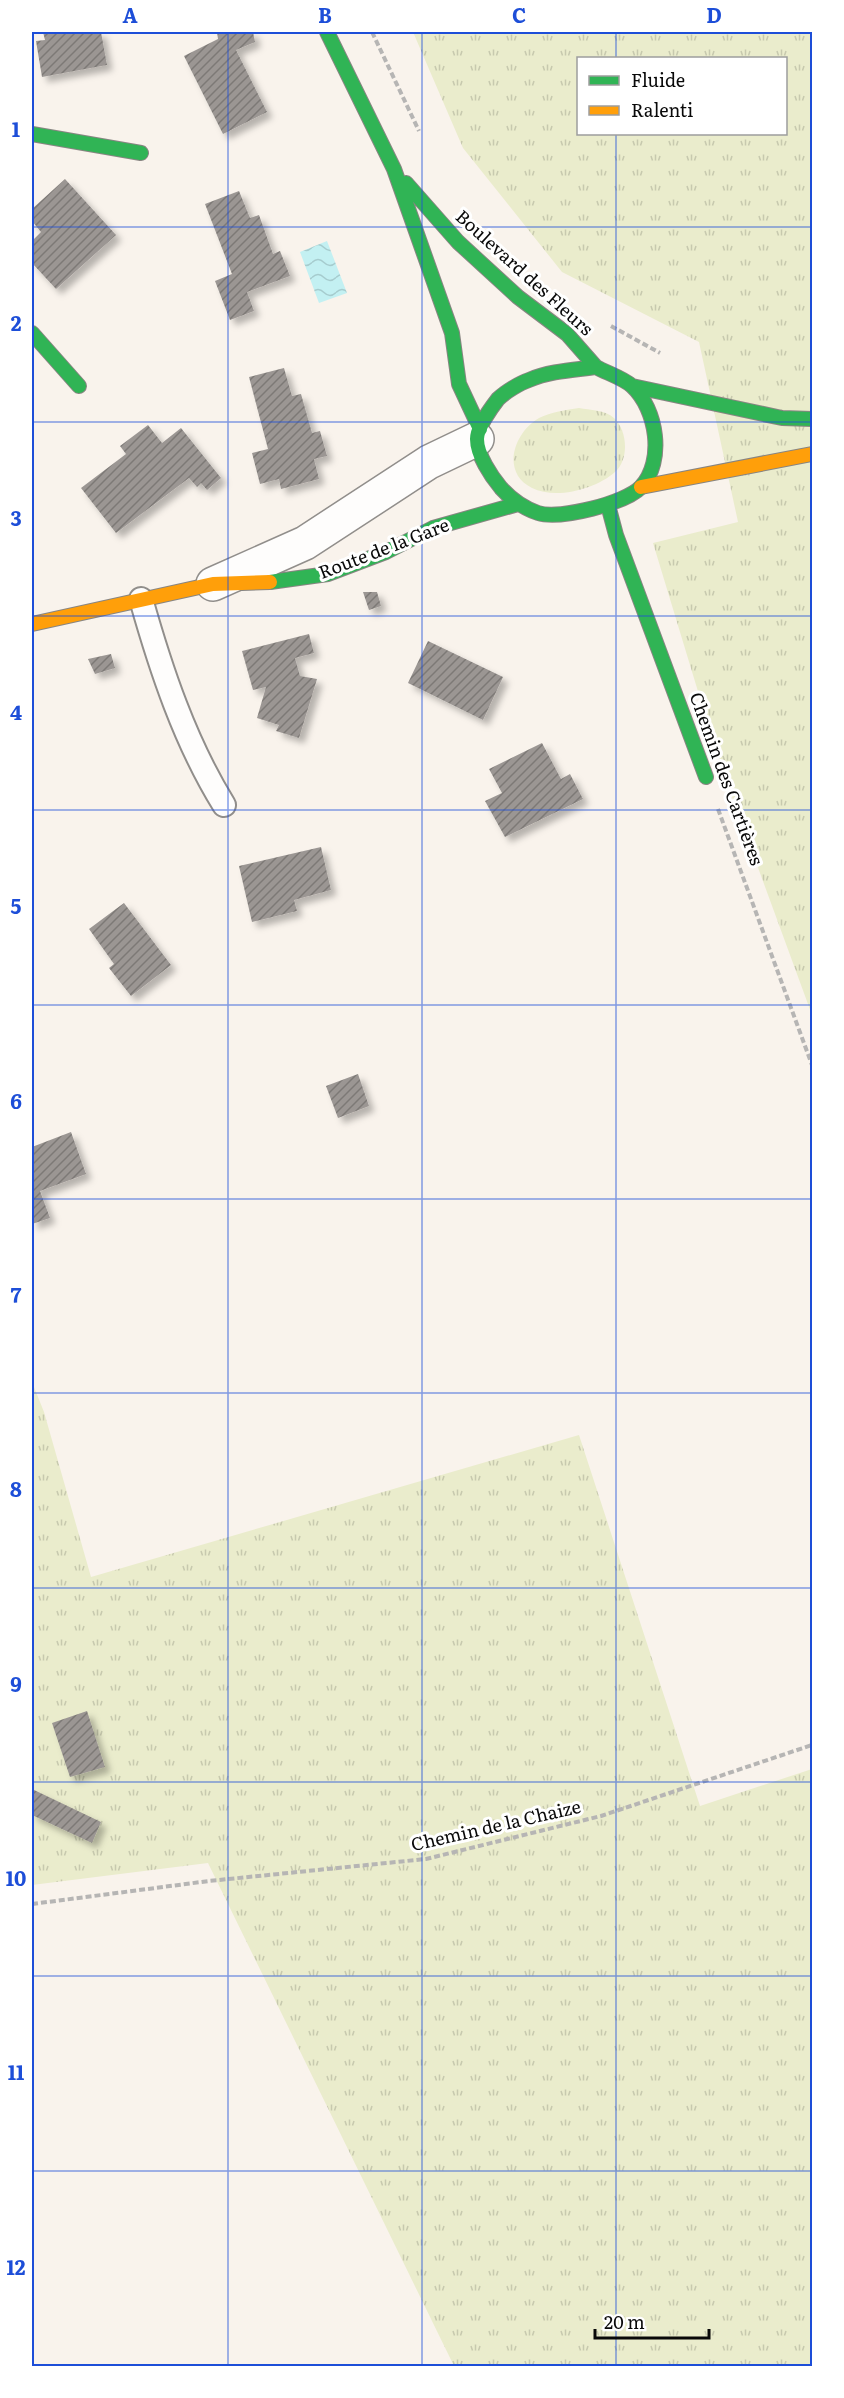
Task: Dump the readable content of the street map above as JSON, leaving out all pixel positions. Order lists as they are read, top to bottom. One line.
{"streets":{"main road":["Boulevard des Fleurs","Route de la Gare","Chemin des Cartières"],"path":["Chemin de la Chaize"]},"crossings":[["Boulevard des Fleurs","Route de la Gare"],["Boulevard des Fleurs","Chemin des Cartières"],["Route de la Gare","Chemin des Cartières"]],"legend":["Fluide","Ralenti"],"scale_bar":"20 m","grid":{"columns":["A","B","C","D"],"rows":["1","2","3","4","5","6","7","8","9","10","11","12"]}}
